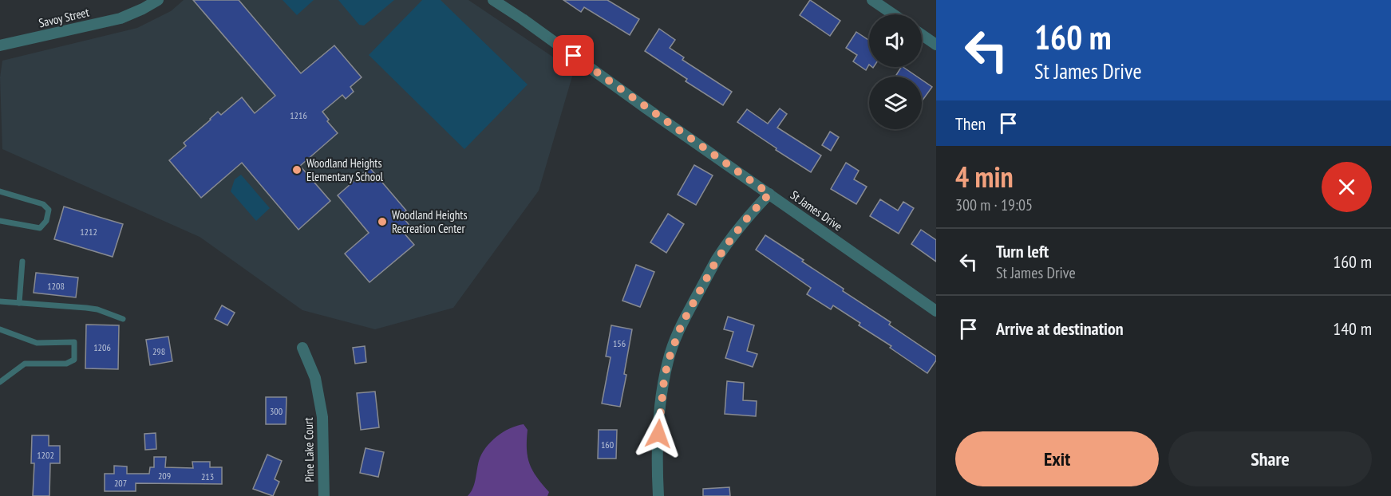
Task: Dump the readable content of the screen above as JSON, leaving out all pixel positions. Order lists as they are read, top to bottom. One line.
{"streets":{"street":["Savoy Street","St James Drive","Pine Lake Court"]},"places":["Woodland Heights Elementary School","Woodland Heights Recreation Center"],"house_numbers":["1216","1212","1208","156","1206","298","300","160","1202","209","213","207"],"page":{"turn":["160 m","St James Drive"],"then":"Then","heading":["4 min","300 m · 19:05"],"list":[{"name":"Turn left","note":"St James Drive","value":"160 m"},{"name":"Arrive at destination","value":"140 m"}],"buttons":["Exit","Share"]}}
